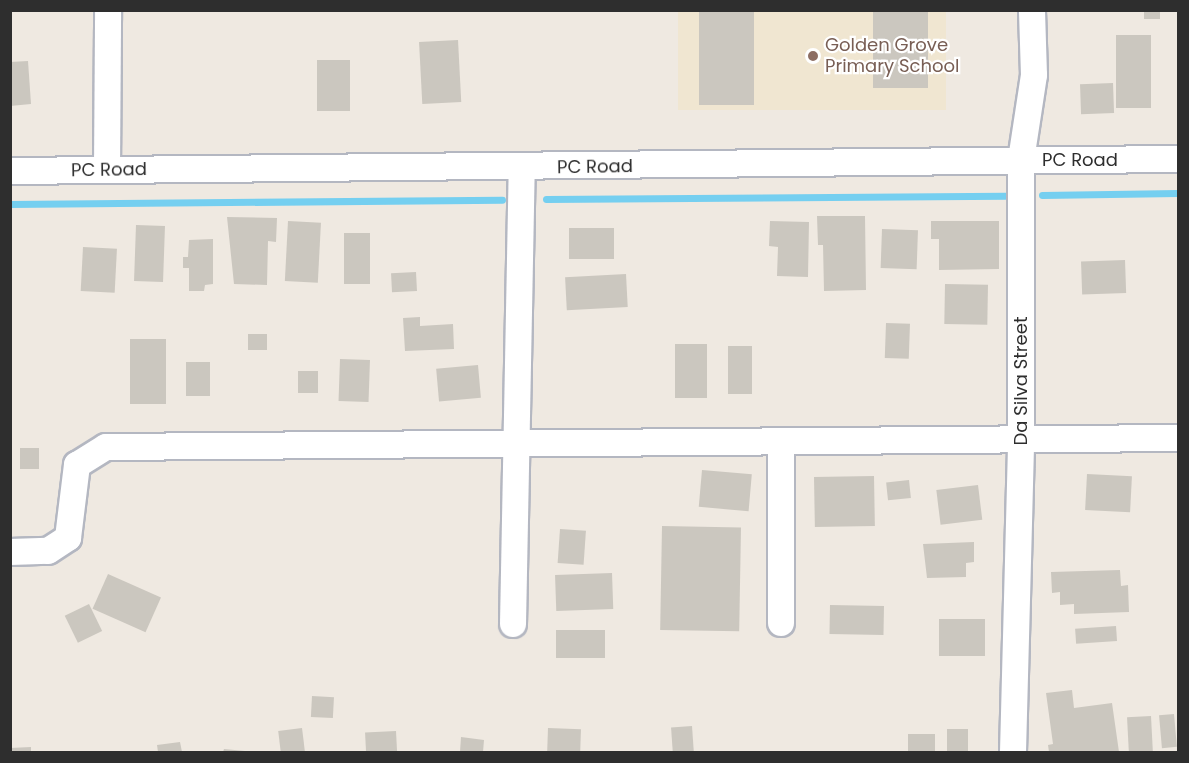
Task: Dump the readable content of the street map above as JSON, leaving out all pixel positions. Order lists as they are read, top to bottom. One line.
{"streets":{"street":["PC Road","Da Silva Street"]},"crossings":[["PC Road","Da Silva Street"]],"places":["Golden Grove Primary School"]}
